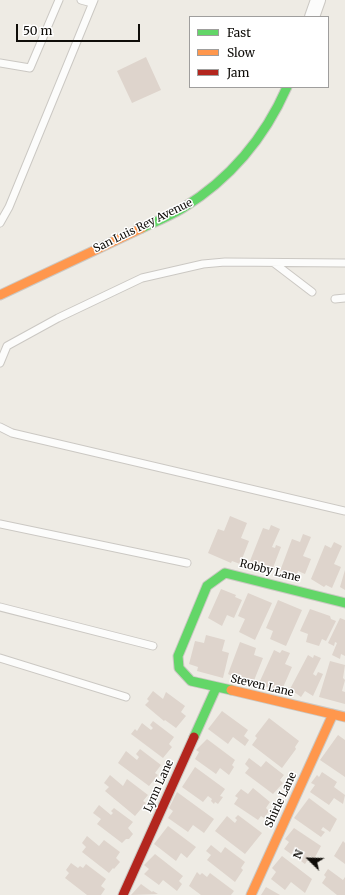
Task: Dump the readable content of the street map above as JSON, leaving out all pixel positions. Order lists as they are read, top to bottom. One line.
{"streets":{"street":["San Luis Rey Avenue","Robby Lane","Steven Lane","Lynn Lane","Shirle Lane"]},"crossings":[["Robby Lane","Steven Lane"],["Steven Lane","Lynn Lane"],["Steven Lane","Shirle Lane"]],"legend":["Fast","Slow","Jam"],"scale_bar":"50 m","north":"top left"}
